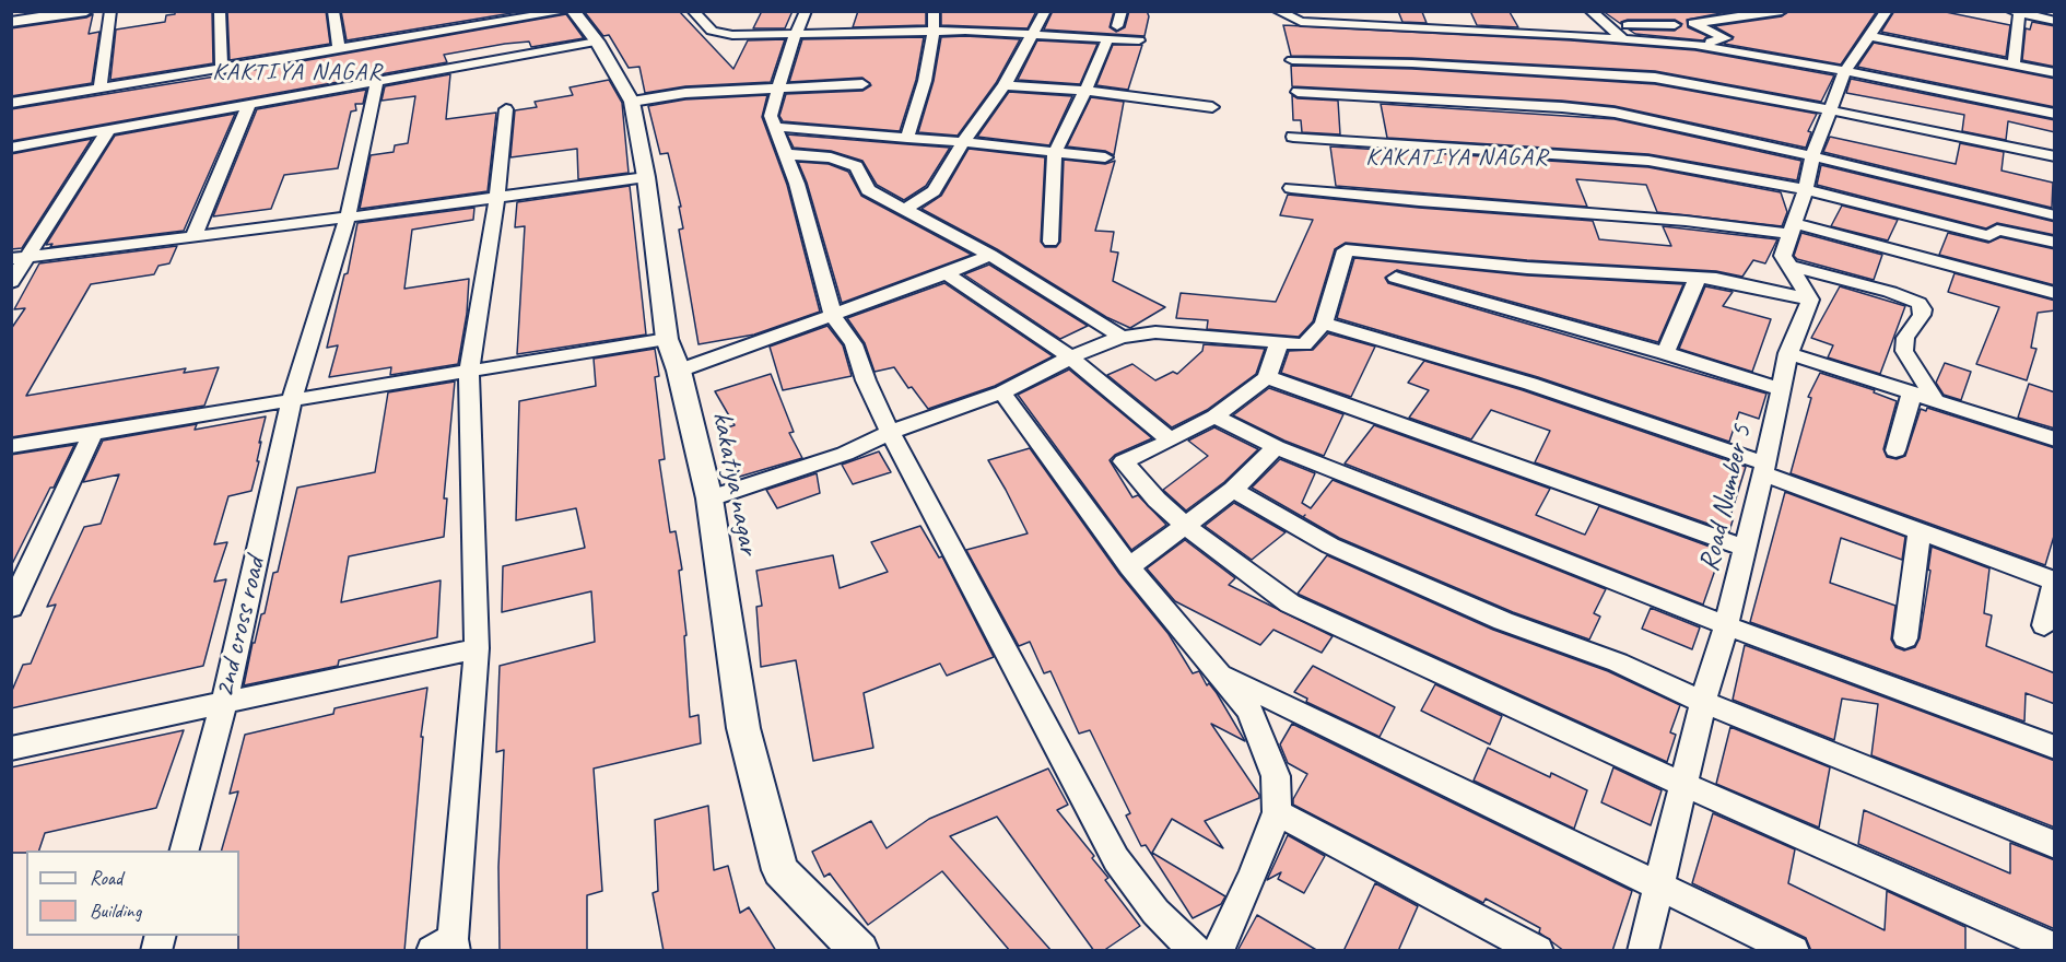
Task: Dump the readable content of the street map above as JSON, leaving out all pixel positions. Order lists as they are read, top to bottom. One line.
{"streets":{"street":["kakatiya nagar","Road Number 5","2nd cross road"]},"districts":["KAKTIYA NAGAR","KAKATIYA NAGAR"],"legend":["Road","Building"]}
